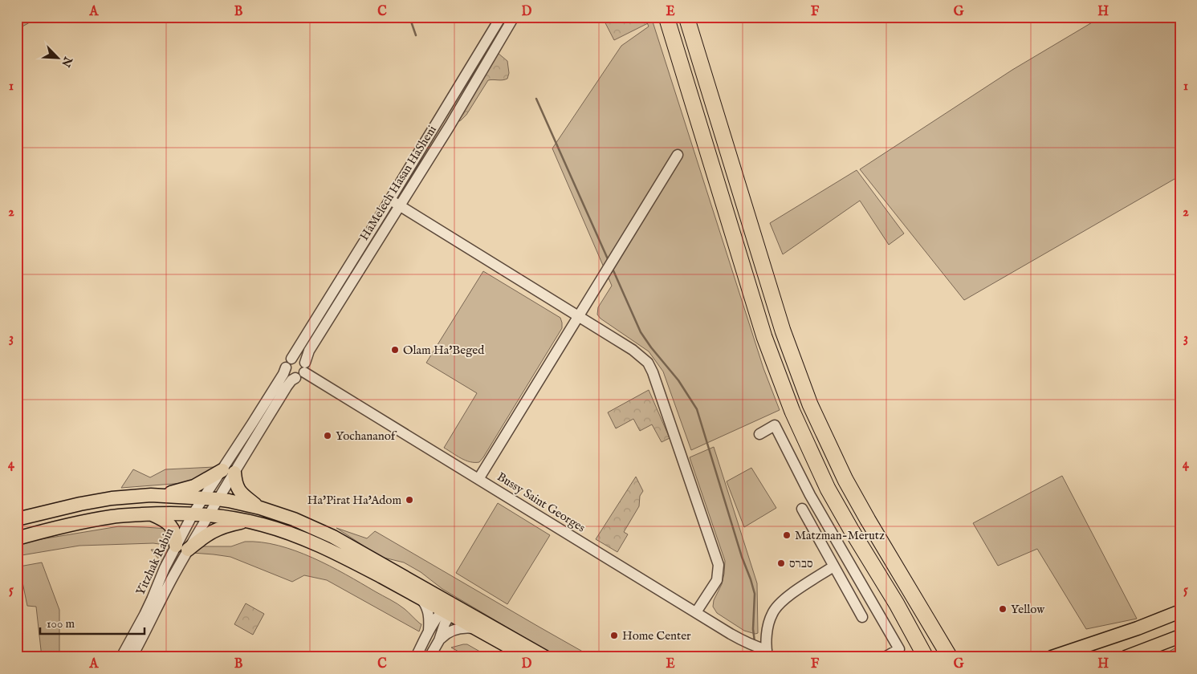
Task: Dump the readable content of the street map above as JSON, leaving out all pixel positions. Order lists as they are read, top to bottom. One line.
{"streets":{"street":["HaMelech Hasan HaSheni","Bussy Saint Georges","Yitzhak Rabin"]},"crossings":[["HaMelech Hasan HaSheni","Bussy Saint Georges"]],"places":["Olam Ha'Beged","Yochananof","Ha'Pirat Ha'Adom","Matzman-Merutz","סברס","Yellow","Home Center"],"scale_bar":"100 m","north":"bottom right","grid":{"columns":["A","B","C","D","E","F","G","H"],"rows":["1","2","3","4","5"]}}
